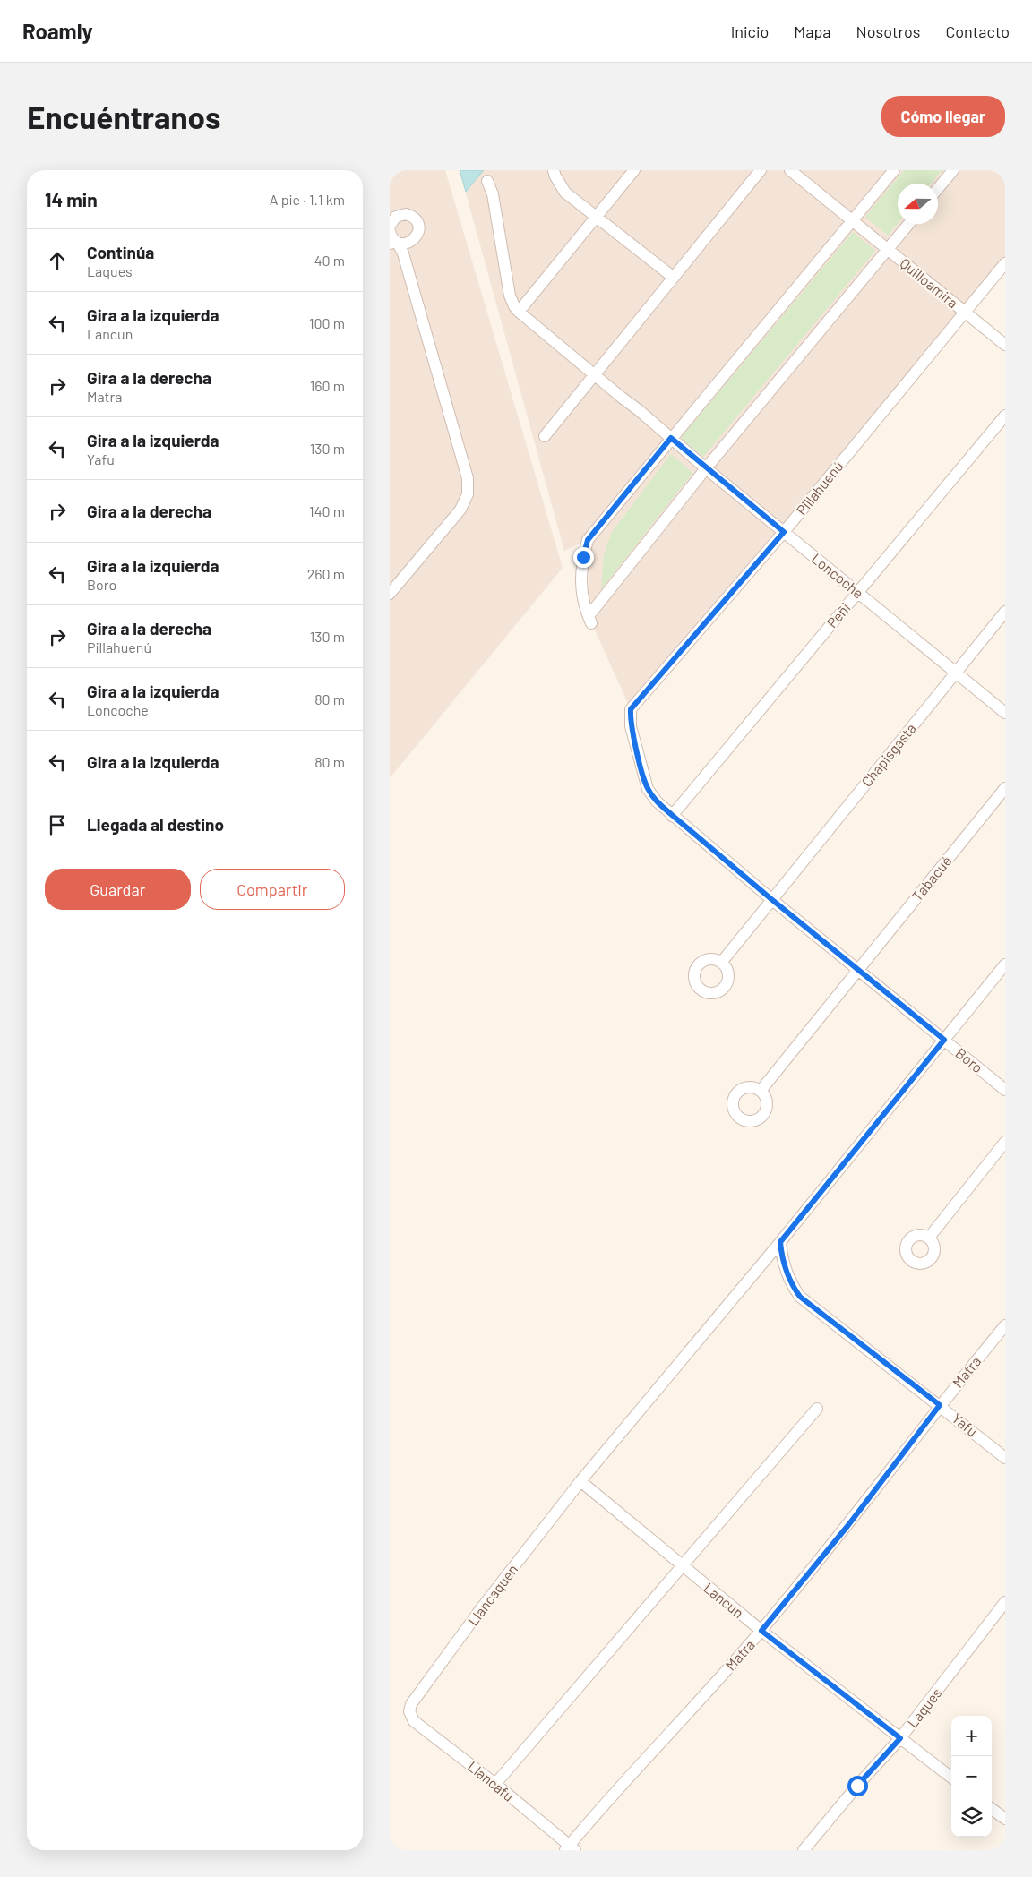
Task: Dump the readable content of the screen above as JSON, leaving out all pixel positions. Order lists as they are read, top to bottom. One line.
{"streets":{"street":["Quilloamira","Pillahuenú","Loncoche","Peñi","Chapisgasta","Tabacué","Boro","Matra","Yafu","Llancaquen","Lancun","Laques","Llancafu"]},"crossings":[["Quilloamira","Pillahuenú"],["Pillahuenú","Loncoche"],["Pillahuenú","Boro"],["Loncoche","Peñi"],["Loncoche","Chapisgasta"],["Peñi","Boro"],["Chapisgasta","Boro"],["Tabacué","Boro"],["Boro","Llancaquen"],["Matra","Yafu"],["Matra","Lancun"],["Matra","Llancafu"],["Yafu","Llancaquen"],["Llancaquen","Lancun"],["Llancaquen","Llancafu"],["Lancun","Laques"]],"north":"left","page":{"header":"Roamly","nav":["Inicio","Mapa","Nosotros","Contacto"],"buttons":["Cómo llegar",["Guardar","Compartir"]],"title":"Encuéntranos","heading":["14 min","A pie · 1.1 km"],"list":[["Continúa","Laques","40 m"],["Gira a la izquierda","Lancun","100 m"],["Gira a la derecha","Matra","160 m"],["Gira a la izquierda","Yafu","130 m"],["Gira a la derecha","140 m"],["Gira a la izquierda","Boro","260 m"],["Gira a la derecha","Pillahuenú","130 m"],["Gira a la izquierda","Loncoche","80 m"],["Gira a la izquierda","80 m"],"Llegada al destino"],"map_buttons":["+","−"]}}
